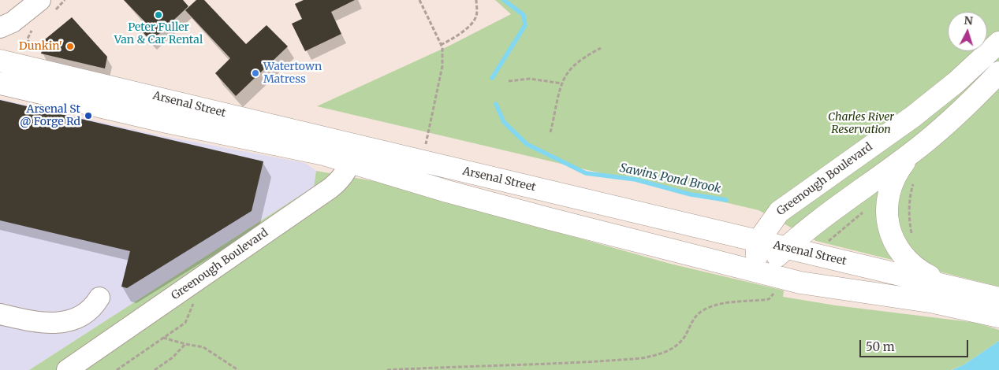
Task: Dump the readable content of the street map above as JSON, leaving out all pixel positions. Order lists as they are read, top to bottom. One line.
{"streets":{"main road":["Arsenal Street","Greenough Boulevard"]},"crossings":[["Arsenal Street","Greenough Boulevard"]],"water":["Sawins Pond Brook"],"parks":["Charles River Reservation"],"places":["Peter Fuller Van & Car Rental","Dunkin'","Watertown Matress","Arsenal St @ Forge Rd"],"scale_bar":"50 m","north":"top"}
